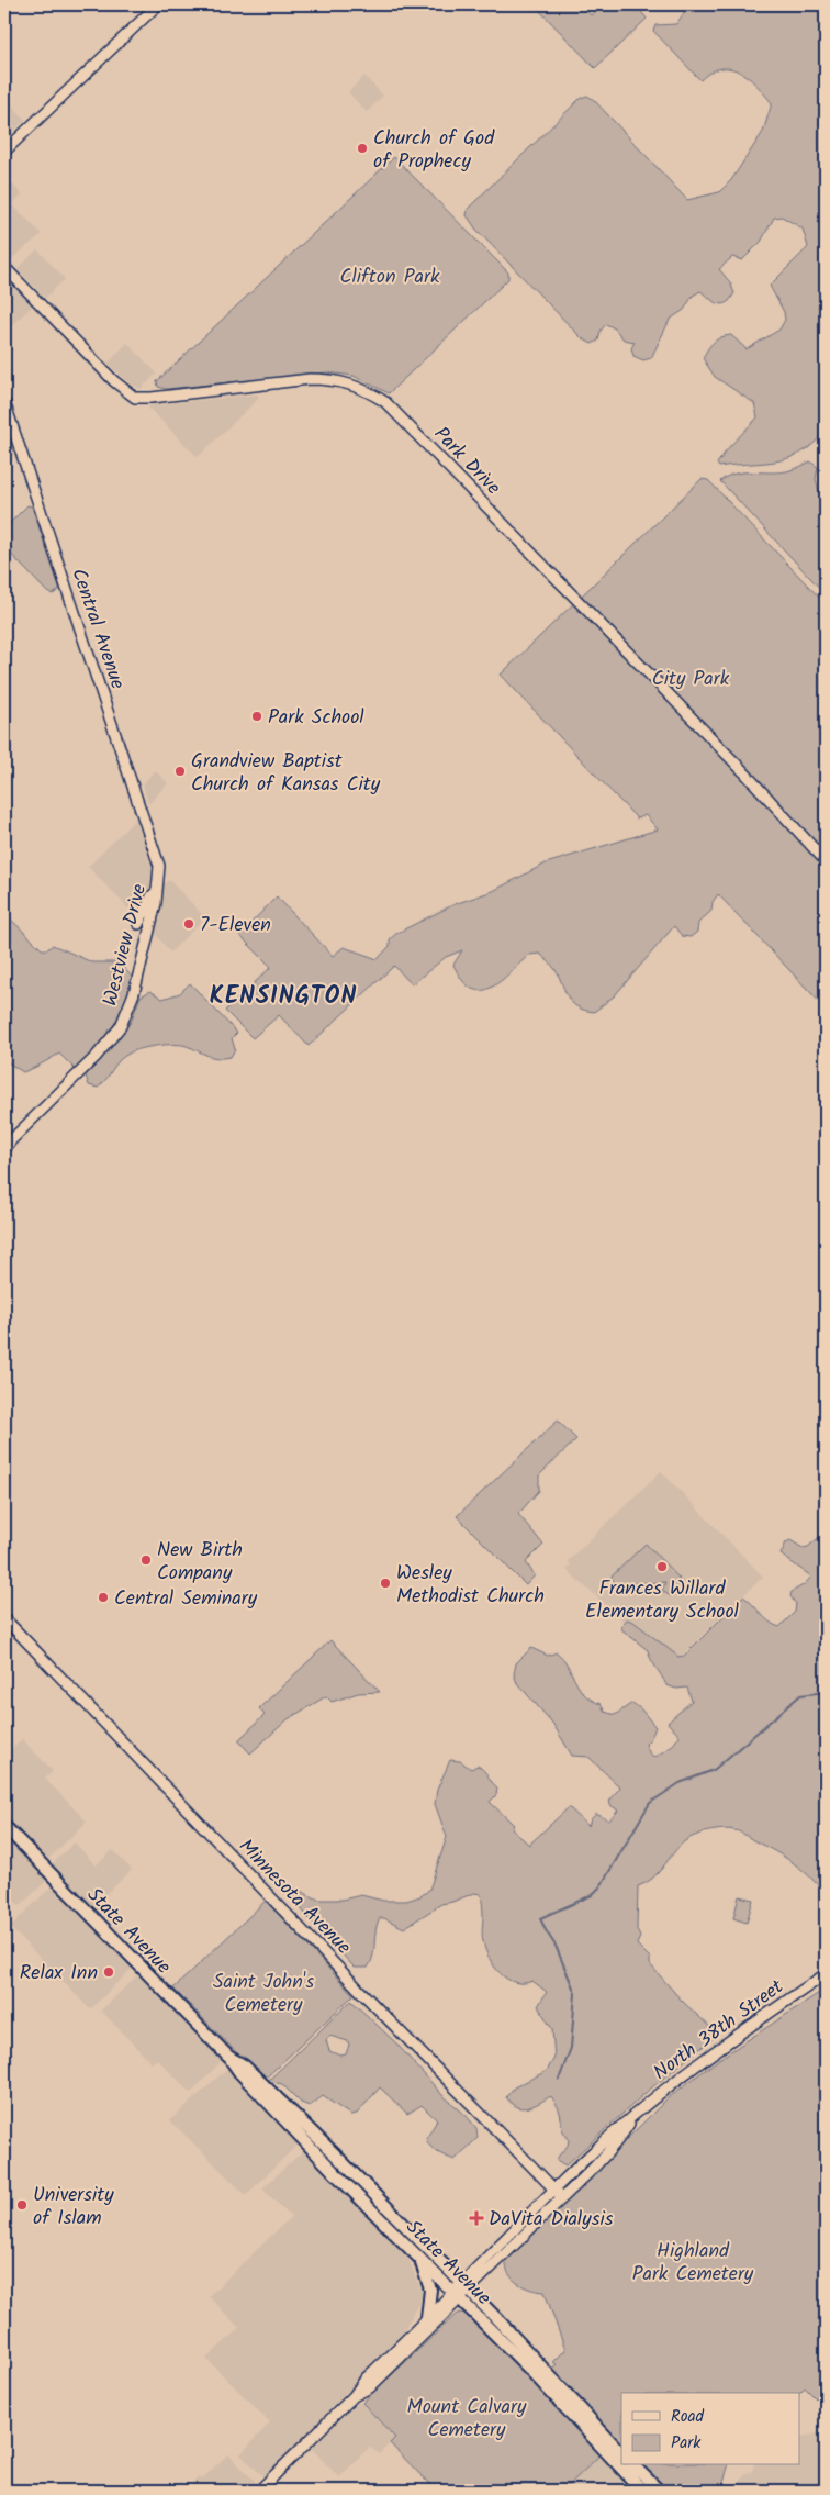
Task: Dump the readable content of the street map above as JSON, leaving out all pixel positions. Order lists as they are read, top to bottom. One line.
{"streets":{"main road":["Park Drive","Central Avenue","Westview Drive","Minnesota Avenue","State Avenue","North 38th Street"]},"crossings":[["Central Avenue","Westview Drive"],["Minnesota Avenue","North 38th Street"],["State Avenue","North 38th Street"]],"districts":["KENSINGTON"],"parks":["Clifton Park","City Park","Saint John's Cemetery","Highland Park Cemetery","Mount Calvary Cemetery"],"places":{"other":["Church of God of Prophecy","Park School","Grandview Baptist Church of Kansas City","7-Eleven","New Birth Company","Frances Willard Elementary School","Wesley Methodist Church","Central Seminary","Relax Inn","University of Islam"],"health":["DaVita Dialysis"]},"legend":["Road","Park"]}
